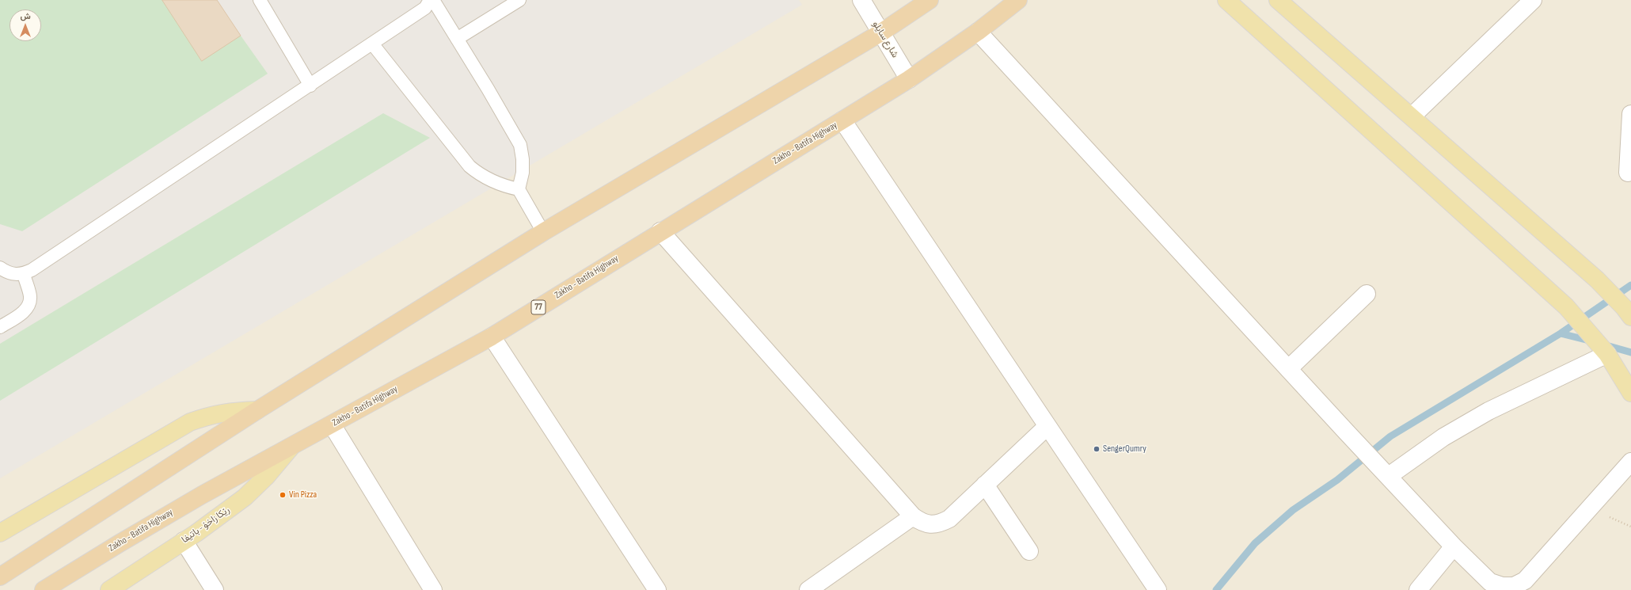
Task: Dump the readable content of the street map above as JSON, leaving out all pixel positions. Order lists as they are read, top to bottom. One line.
{"streets":{"highway":["Zakho - Batifa Highway","77"],"main road":["رێکا زاخۆ - باتیفا"],"street":["شارع سايلو"]},"crossings":[["شارع سايلو","Zakho - Batifa Highway"],["Zakho - Batifa Highway","رێکا زاخۆ - باتیفا"]],"places":["SengerQumry","Vin Pizza"],"north":"top"}
